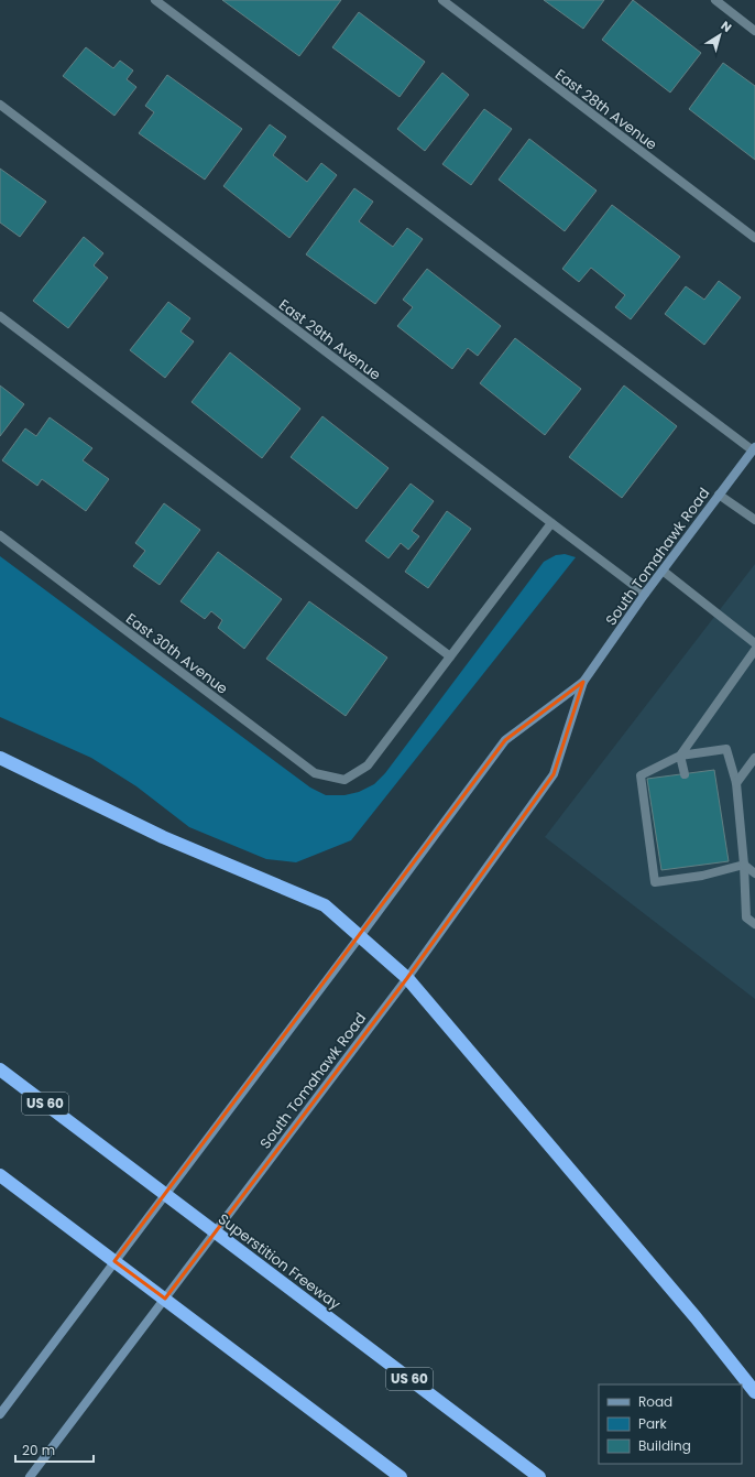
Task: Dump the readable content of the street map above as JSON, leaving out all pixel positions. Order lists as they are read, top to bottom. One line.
{"streets":{"highway":["US 60","Superstition Freeway"],"main road":["South Tomahawk Road"],"street":["East 28th Avenue","East 29th Avenue","East 30th Avenue"]},"crossings":[["East 29th Avenue","South Tomahawk Road"]],"legend":["Road","Park","Building"],"scale_bar":"20 m","north":"top right"}
